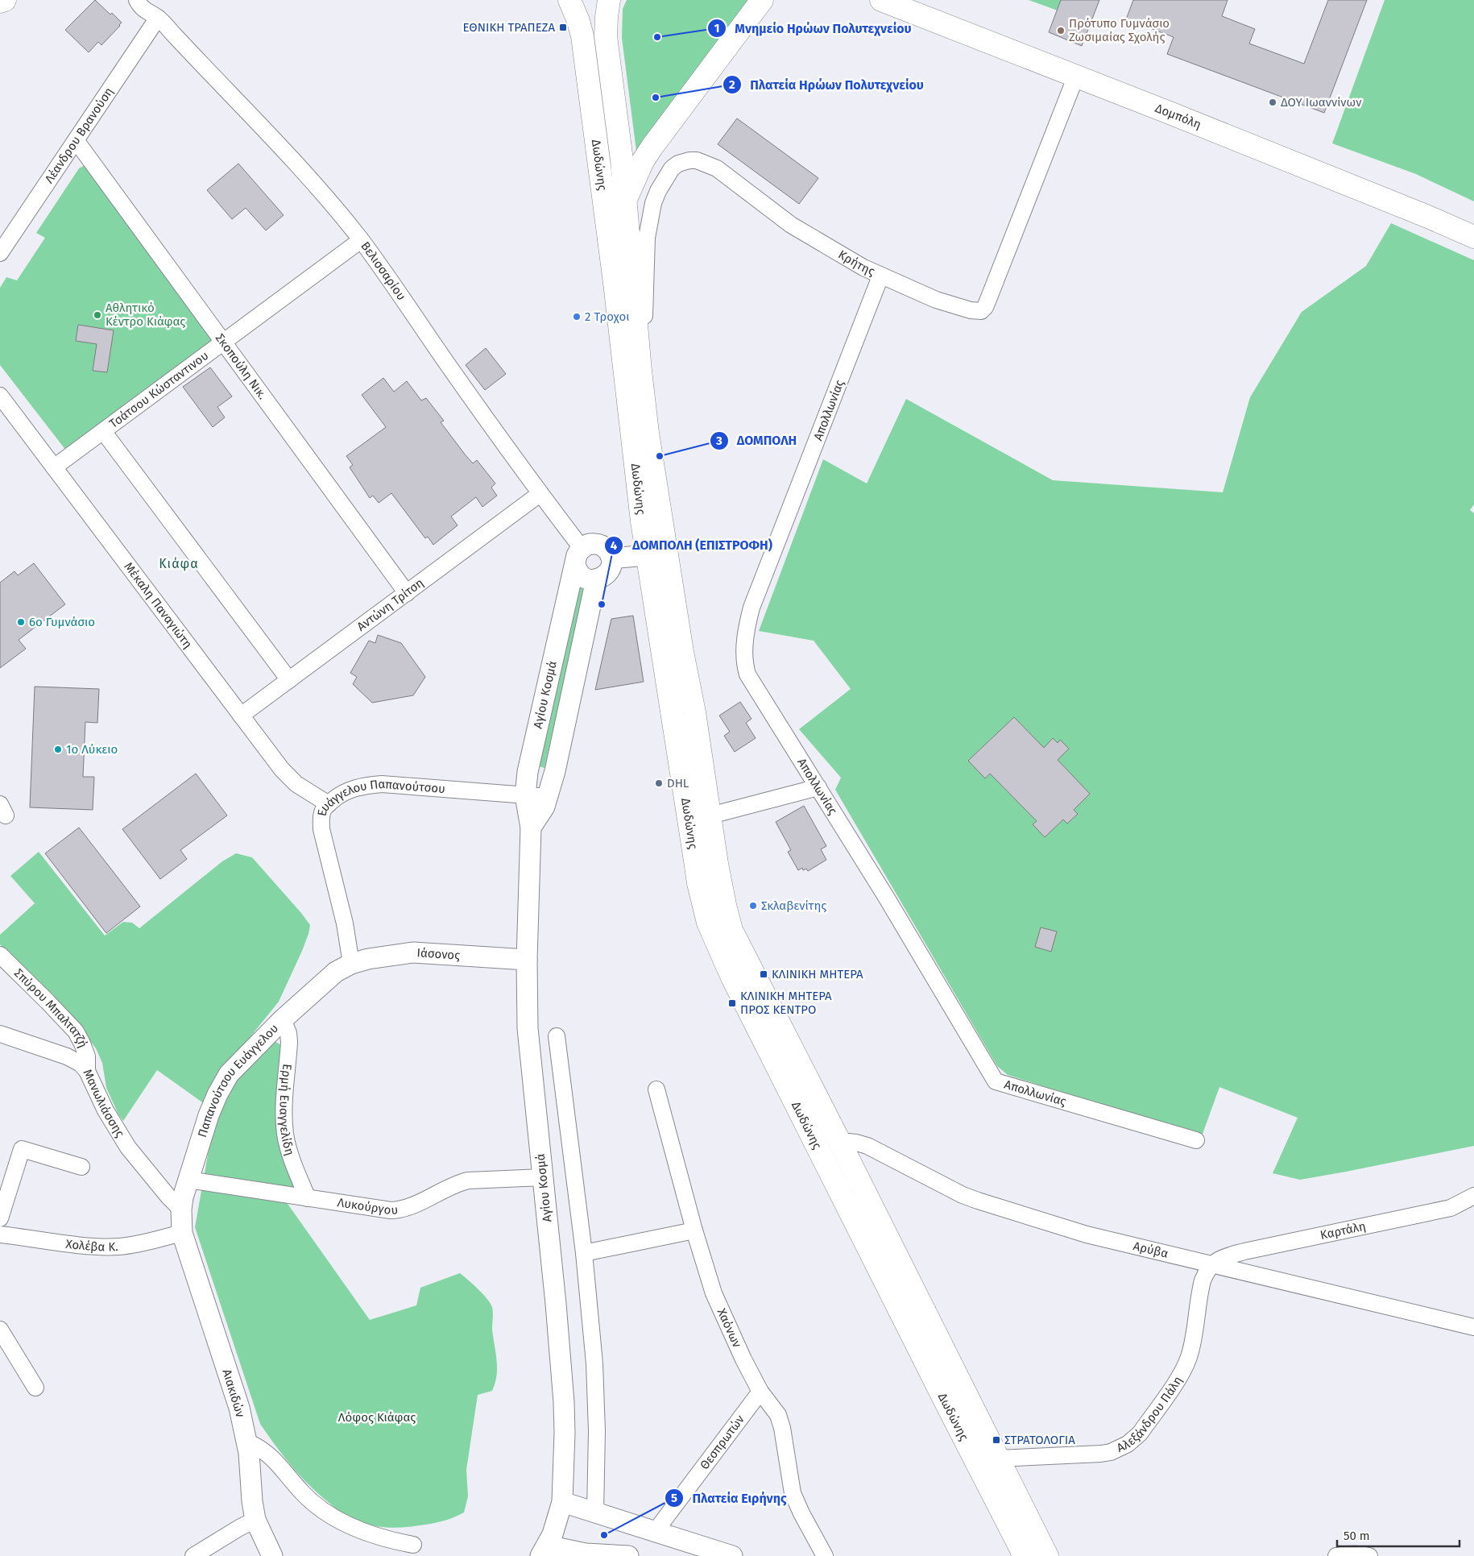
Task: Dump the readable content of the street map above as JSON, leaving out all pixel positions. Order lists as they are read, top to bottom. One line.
{"streets":{"main road":["Δομπόλη","Δωδώνης"],"street":["Λέανδρου Βρανούση","Κρήτης","Βελισσαρίου","Σκοπούλη Νικ.","Τσάτσου Κώσταντινου","Απολλωνίας","Αντώνη Τρίτση","Μέκαλη Παναγιώτη","Αγίου Κοσμά","Ευάγγελου Παπανούτσου","Ιάσονος","Σπύρου Μπαλτατζή","Παπανούτσου Ευάγγελου","Μανωλιάσσης","Ερμή Ευαγγελίδη","Λυκούργου","Καρτάλη","Χολέβα Κ.","Αρύβα","Χαόνων","Αιακιδών","Αλεξάνδρου Πάλη","Θεσπρωτών"]},"crossings":[["Δομπόλη","Κρήτης"],["Λέανδρου Βρανούση","Βελισσαρίου"],["Λέανδρου Βρανούση","Σκοπούλη Νικ."],["Δωδώνης","Κρήτης"],["Δωδώνης","Αρύβα"],["Δωδώνης","Αλεξάνδρου Πάλη"],["Κρήτης","Απολλωνίας"],["Βελισσαρίου","Τσάτσου Κώσταντινου"],["Βελισσαρίου","Αντώνη Τρίτση"],["Βελισσαρίου","Αγίου Κοσμά"],["Σκοπούλη Νικ.","Τσάτσου Κώσταντινου"],["Σκοπούλη Νικ.","Αντώνη Τρίτση"],["Τσάτσου Κώσταντινου","Μέκαλη Παναγιώτη"],["Αντώνη Τρίτση","Μέκαλη Παναγιώτη"],["Μέκαλη Παναγιώτη","Ευάγγελου Παπανούτσου"],["Αγίου Κοσμά","Ευάγγελου Παπανούτσου"],["Αγίου Κοσμά","Ιάσονος"],["Αγίου Κοσμά","Λυκούργου"],["Ευάγγελου Παπανούτσου","Ιάσονος"],["Ευάγγελου Παπανούτσου","Παπανούτσου Ευάγγελου"],["Ιάσονος","Παπανούτσου Ευάγγελου"],["Σπύρου Μπαλτατζή","Μανωλιάσσης"],["Παπανούτσου Ευάγγελου","Μανωλιάσσης"],["Παπανούτσου Ευάγγελου","Ερμή Ευαγγελίδη"],["Παπανούτσου Ευάγγελου","Λυκούργου"],["Παπανούτσου Ευάγγελου","Χολέβα Κ."],["Παπανούτσου Ευάγγελου","Αιακιδών"],["Ερμή Ευαγγελίδη","Λυκούργου"],["Καρτάλη","Αρύβα"],["Καρτάλη","Αλεξάνδρου Πάλη"],["Χολέβα Κ.","Αιακιδών"],["Αρύβα","Αλεξάνδρου Πάλη"],["Χαόνων","Θεσπρωτών"]],"districts":["Κιάφα"],"parks":["Λόφος Κιάφας"],"places":{"transit":["ΕΘΝΙΚΗ ΤΡΑΠΕΖΑ","ΚΛΙΝΙΚΗ ΜΗΤΕΡΑ","ΚΛΙΝΙΚΗ ΜΗΤΕΡΑ ΠΡΟΣ ΚΕΝΤΡΟ","ΣΤΡΑΤΟΛΟΓΙΑ"],"other":["Πρότυπο Γυμνάσιο Ζωσιμαίας Σχολής","Μνημείο Ηρώων Πολυτεχνείου","Πλατεία Ηρώων Πολυτεχνείου","ΔΟΥ Ιωαννίνων","Αθλητικό Κέντρο Κιάφας","2 Τροχοι","ΔΟΜΠΟΛΗ","ΔΟΜΠΟΛΗ (ΕΠΙΣΤΡΟΦΗ)","6ο Γυμνάσιο","1ο Λύκειο","DHL","Σκλαβενίτης","Πλατεία Ειρήνης"]},"scale_bar":"50 m"}
